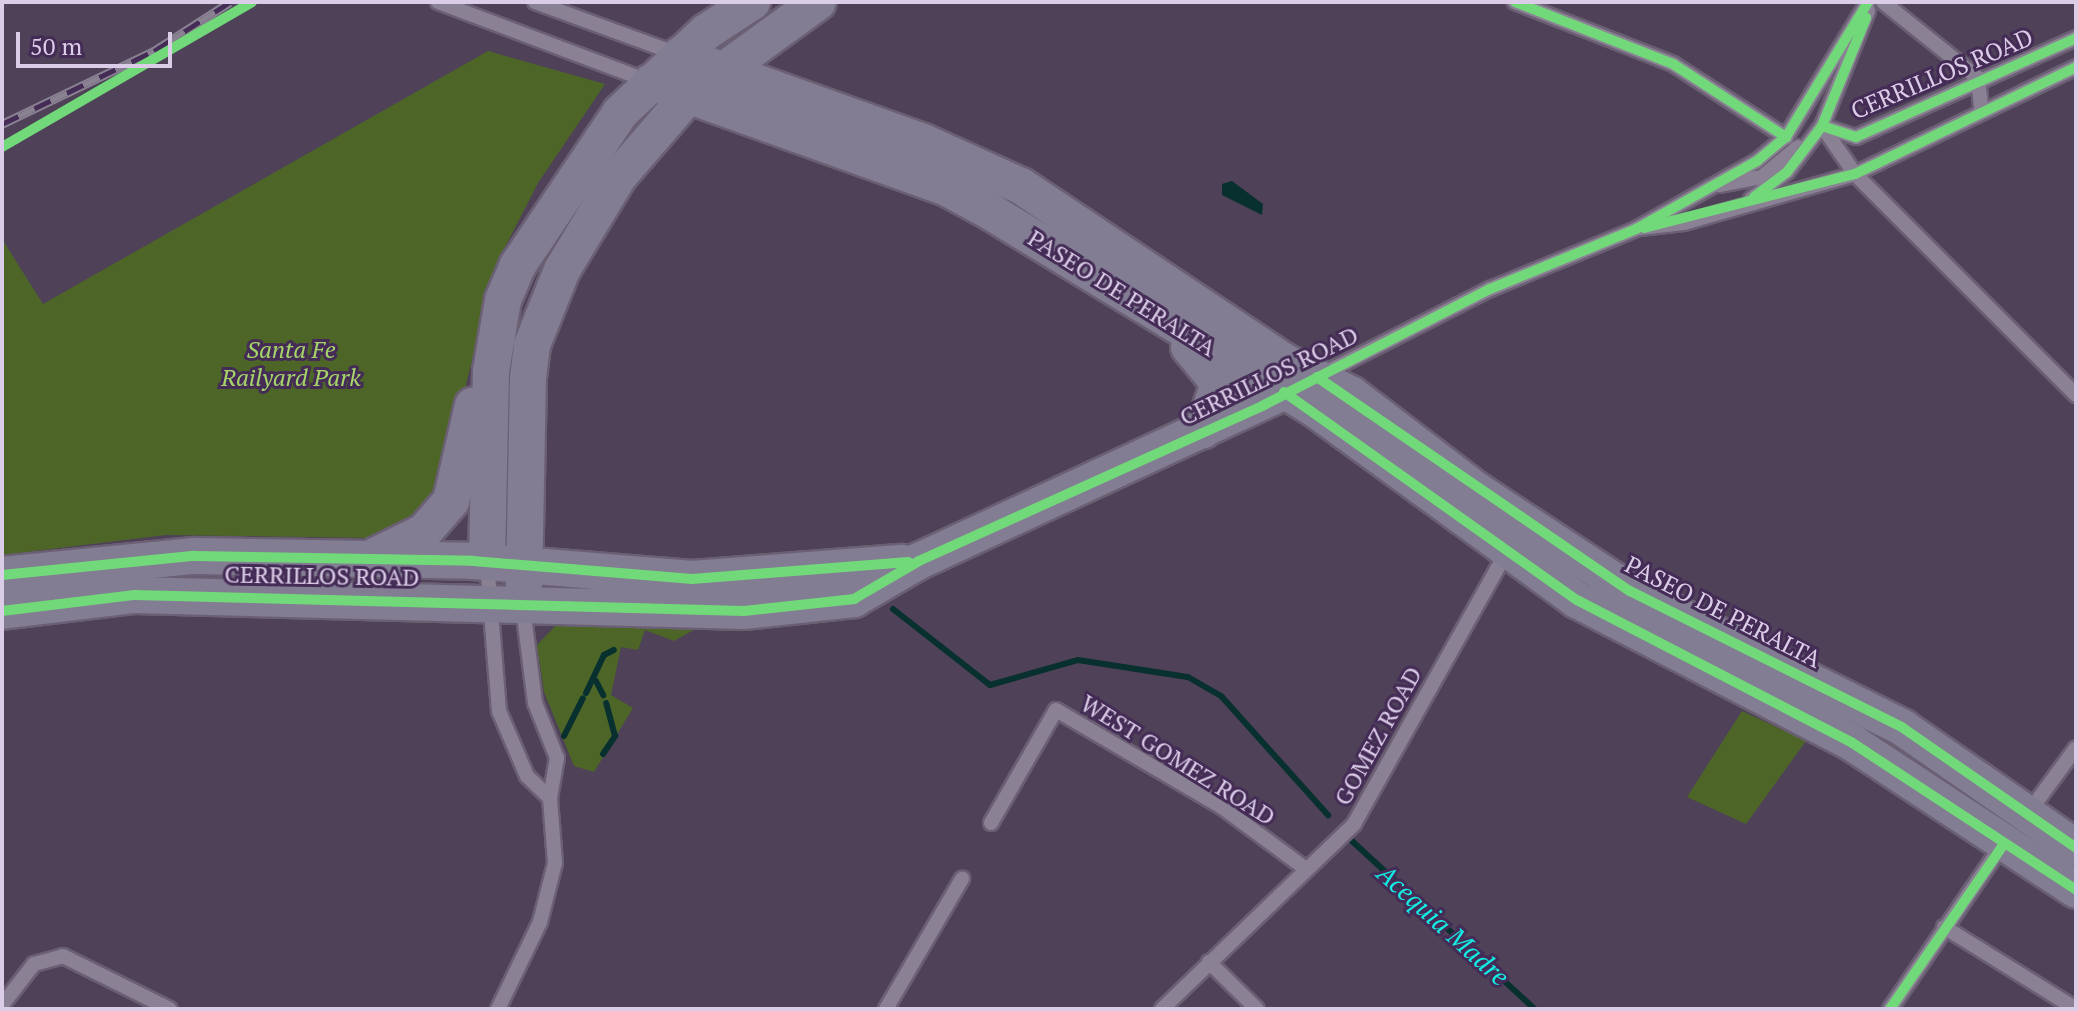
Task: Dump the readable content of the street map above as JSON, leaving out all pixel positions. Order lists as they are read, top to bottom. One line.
{"streets":{"main road":["CERRILLOS ROAD","PASEO DE PERALTA"],"street":["GOMEZ ROAD","WEST GOMEZ ROAD"]},"crossings":[["CERRILLOS ROAD","PASEO DE PERALTA"],["PASEO DE PERALTA","GOMEZ ROAD"],["GOMEZ ROAD","WEST GOMEZ ROAD"]],"water":["Acequia Madre"],"parks":["Santa Fe Railyard Park"],"scale_bar":"50 m"}
